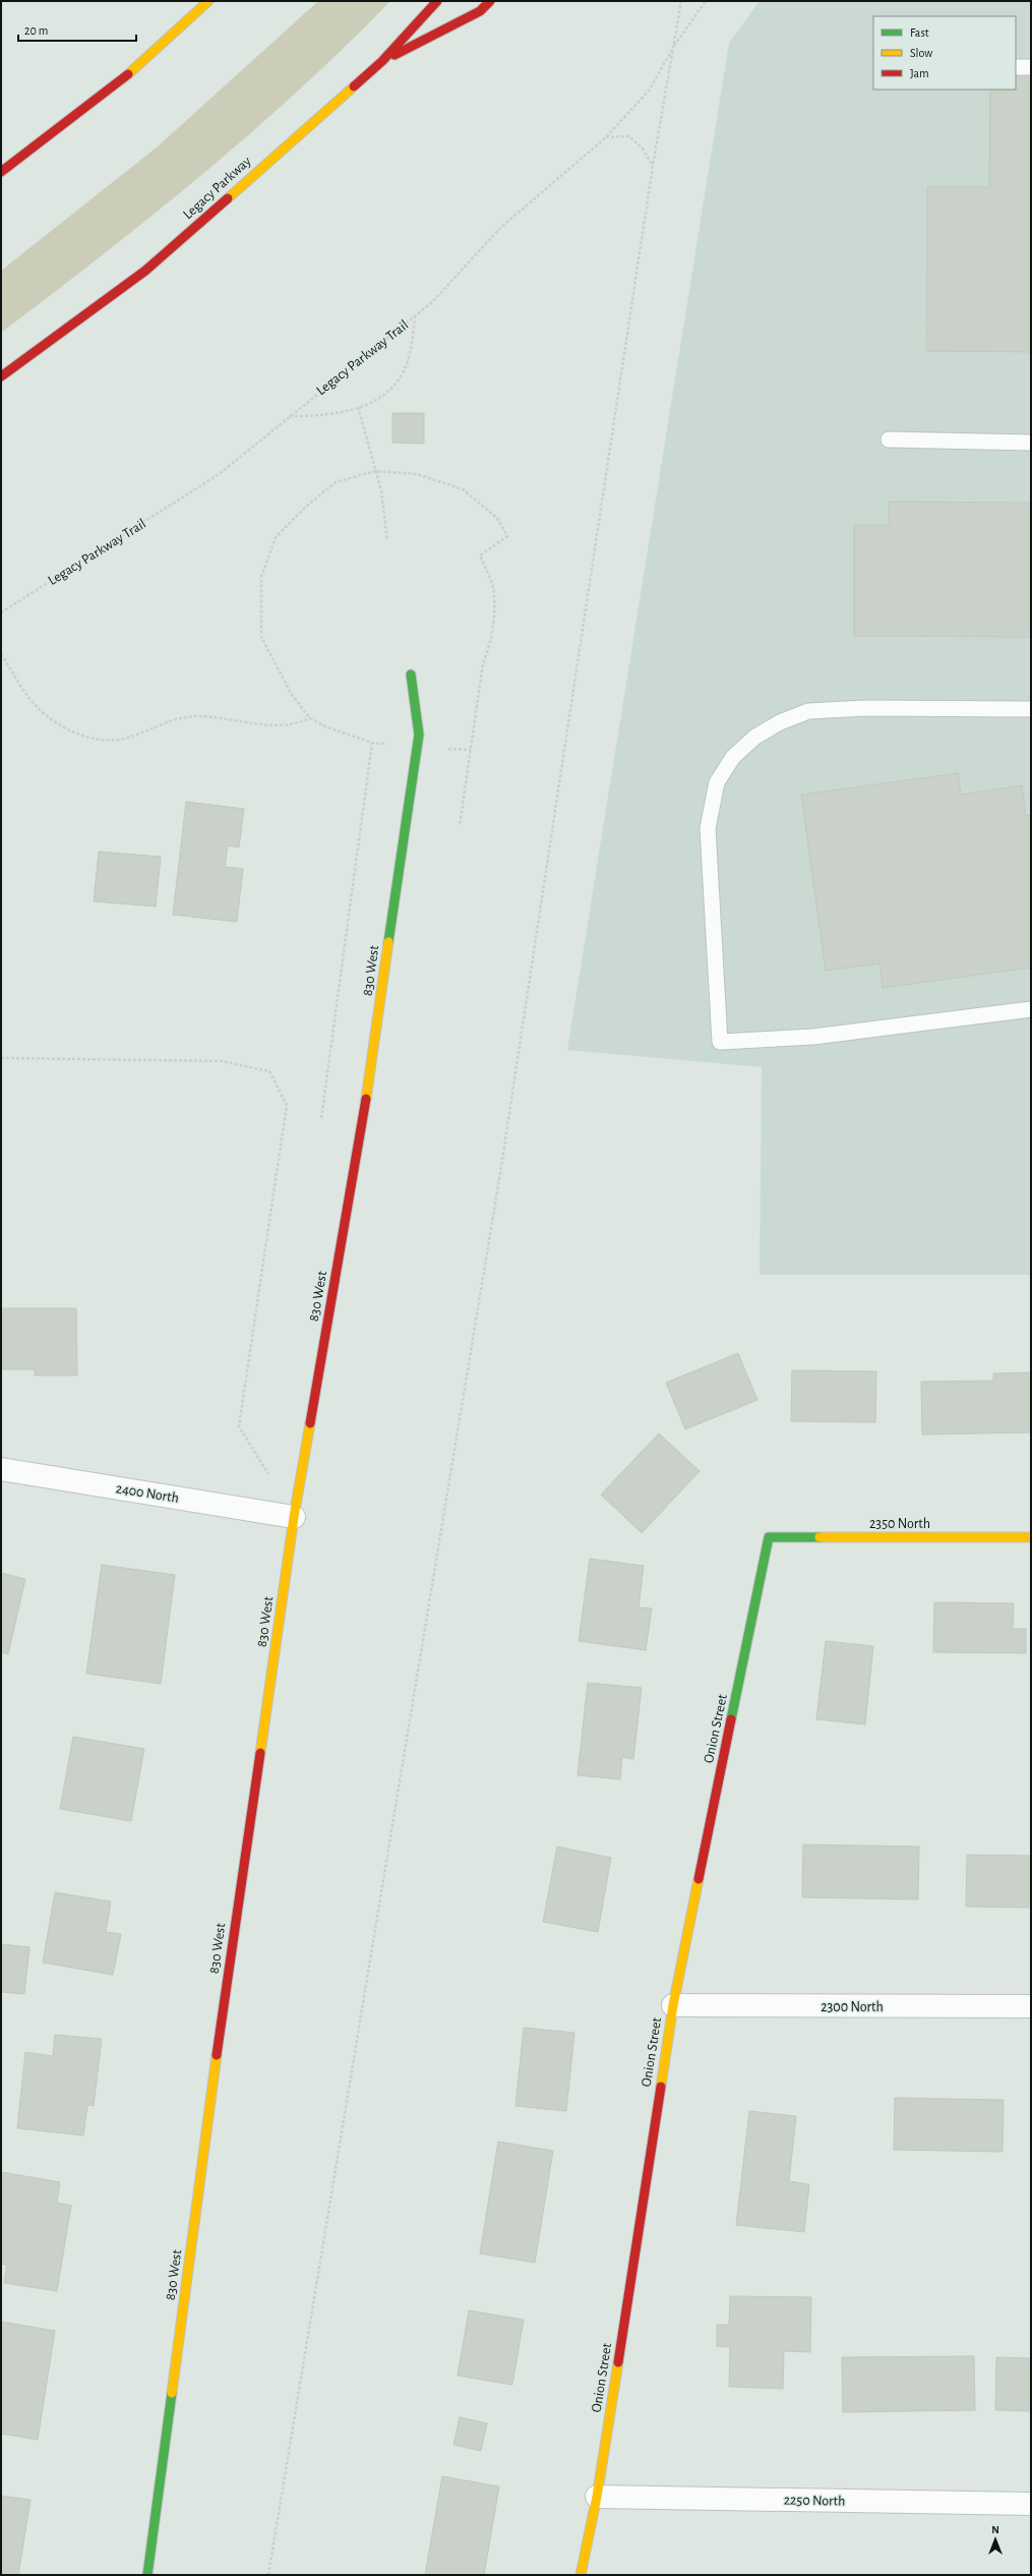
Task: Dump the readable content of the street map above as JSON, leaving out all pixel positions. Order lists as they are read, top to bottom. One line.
{"streets":{"main road":["Legacy Parkway","830 West","2350 North","Onion Street"],"street":["2400 North","2300 North","2250 North"],"path":["Legacy Parkway Trail"]},"crossings":[["830 West","2400 North"],["2350 North","Onion Street"],["Onion Street","2300 North"],["Onion Street","2250 North"]],"legend":["Fast","Slow","Jam"],"scale_bar":"20 m","north":"top"}
